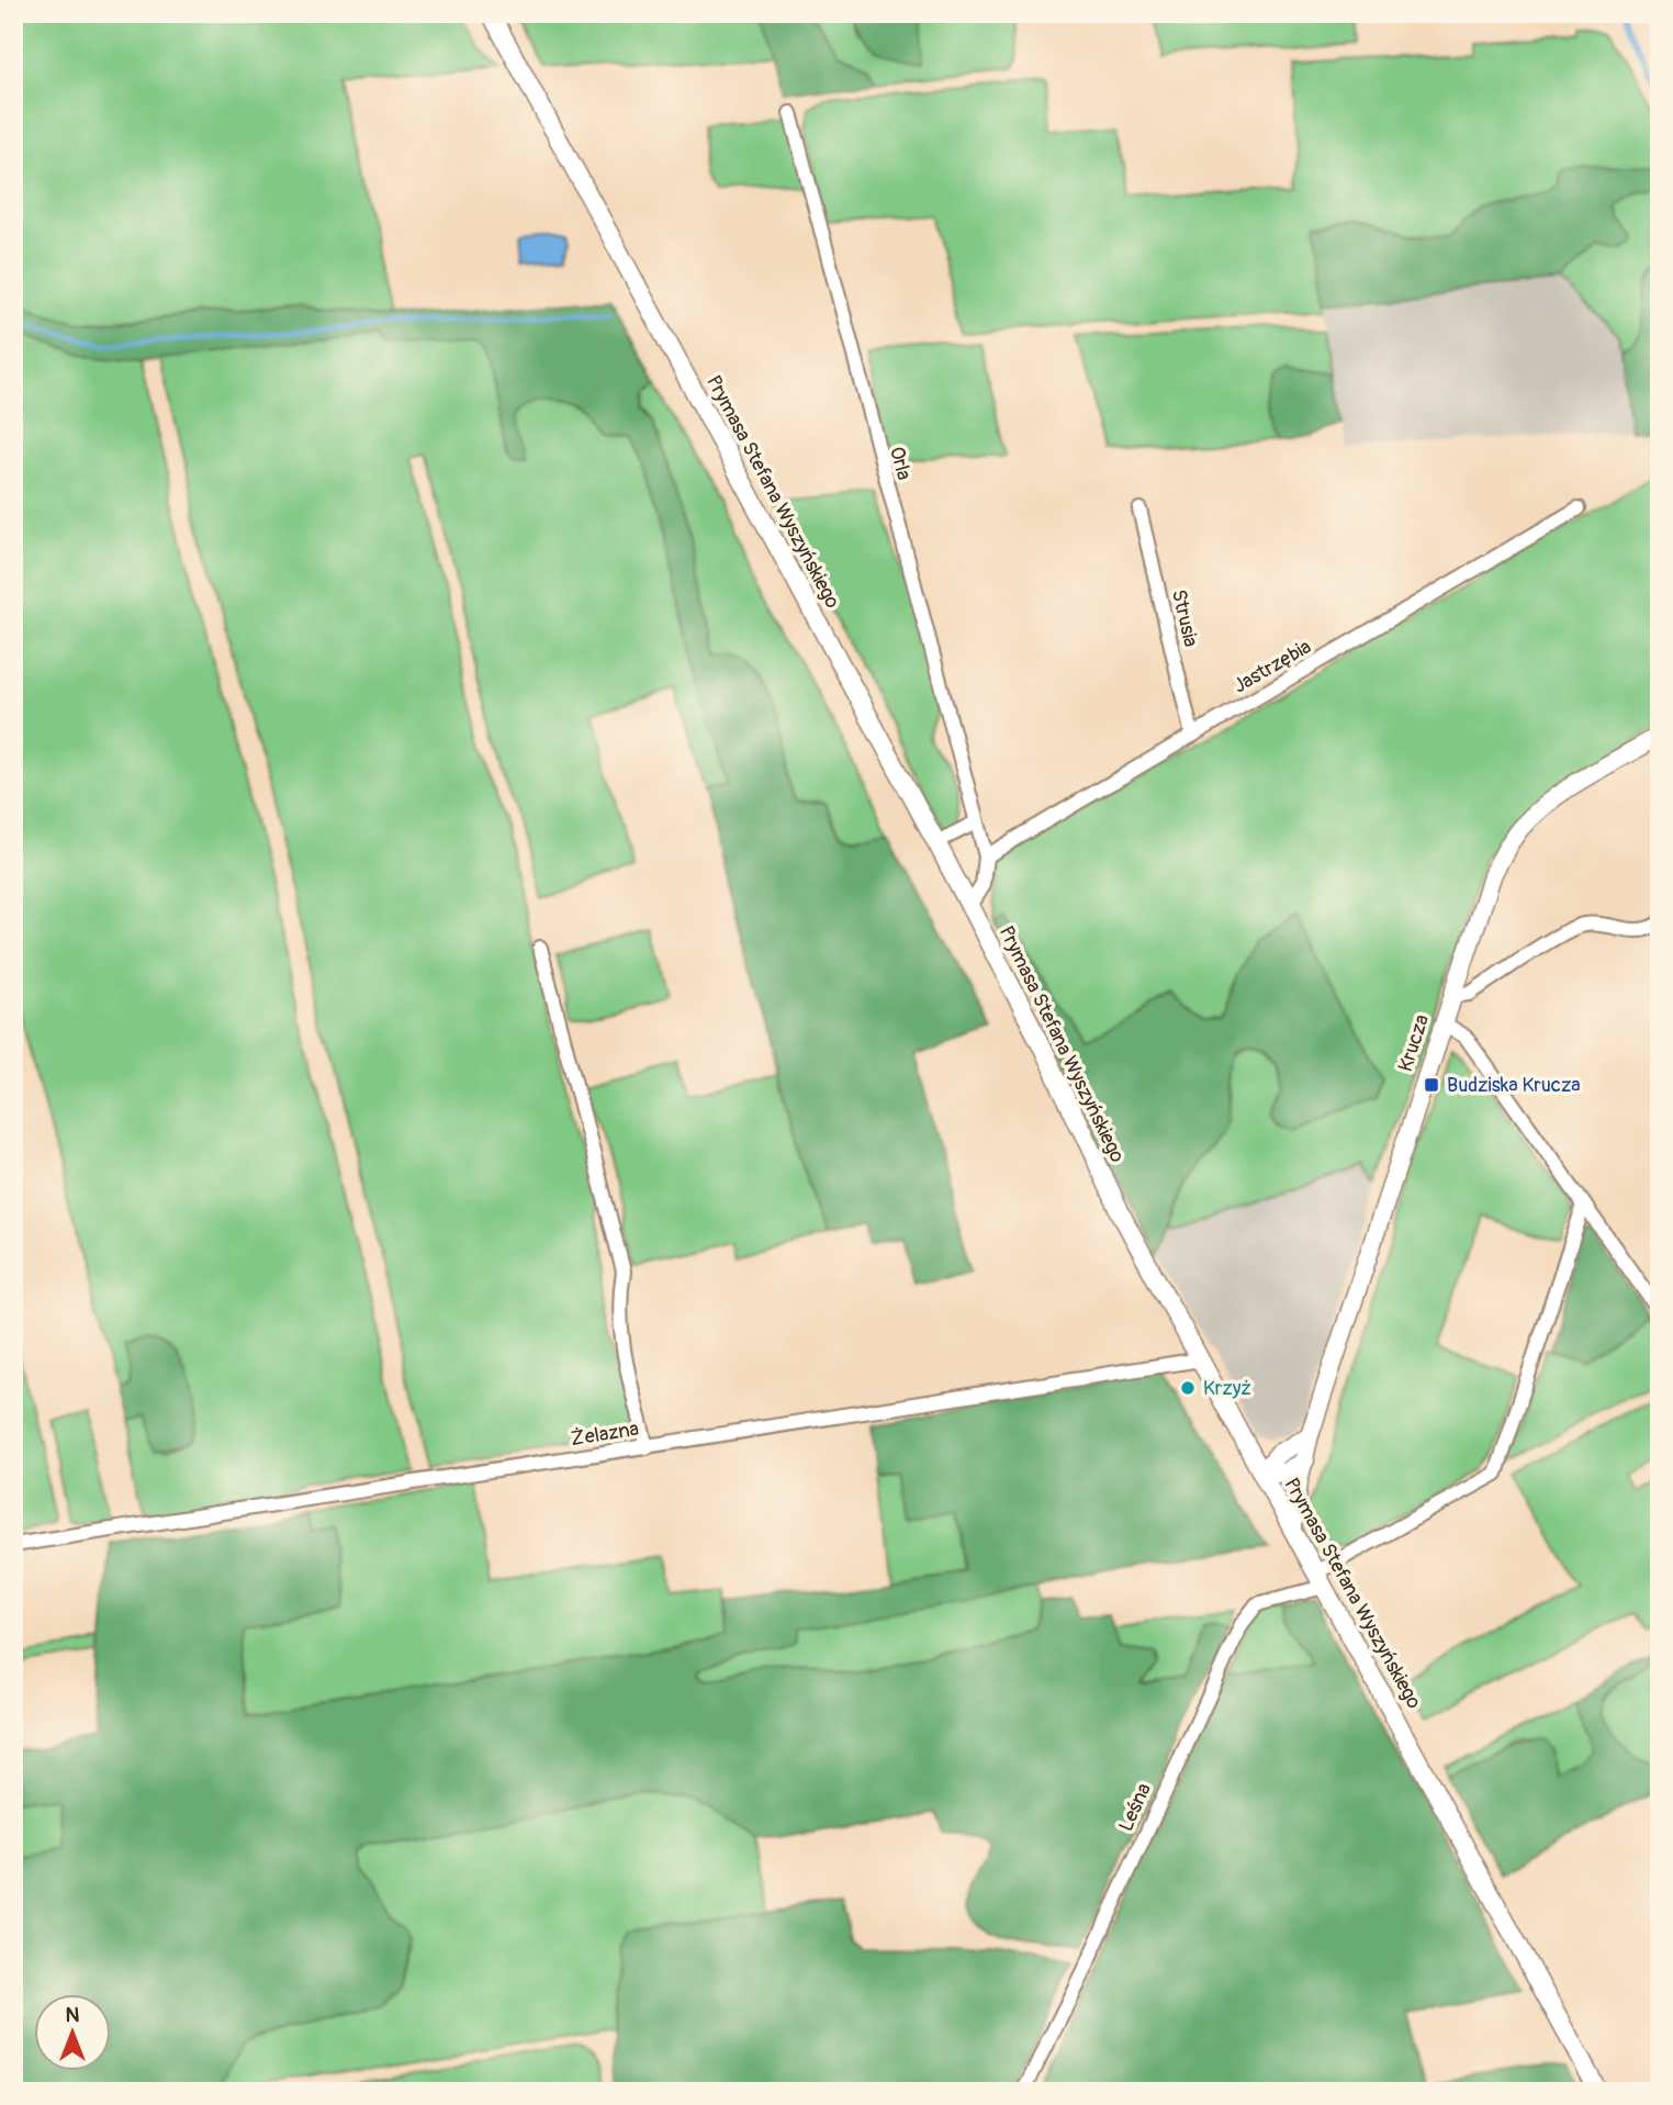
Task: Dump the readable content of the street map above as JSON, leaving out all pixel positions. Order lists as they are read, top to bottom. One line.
{"streets":{"street":["Orla","Prymasa Stefana Wyszyńskiego","Strusia","Jastrzębia","Krucza","Żelazna","Leśna"]},"crossings":[["Orla","Prymasa Stefana Wyszyńskiego"],["Orla","Jastrzębia"],["Prymasa Stefana Wyszyńskiego","Krucza"],["Prymasa Stefana Wyszyńskiego","Żelazna"],["Prymasa Stefana Wyszyńskiego","Leśna"],["Strusia","Jastrzębia"]],"places":{"transit":["Budziska Krucza"],"other":["Krzyż"]},"north":"top"}
